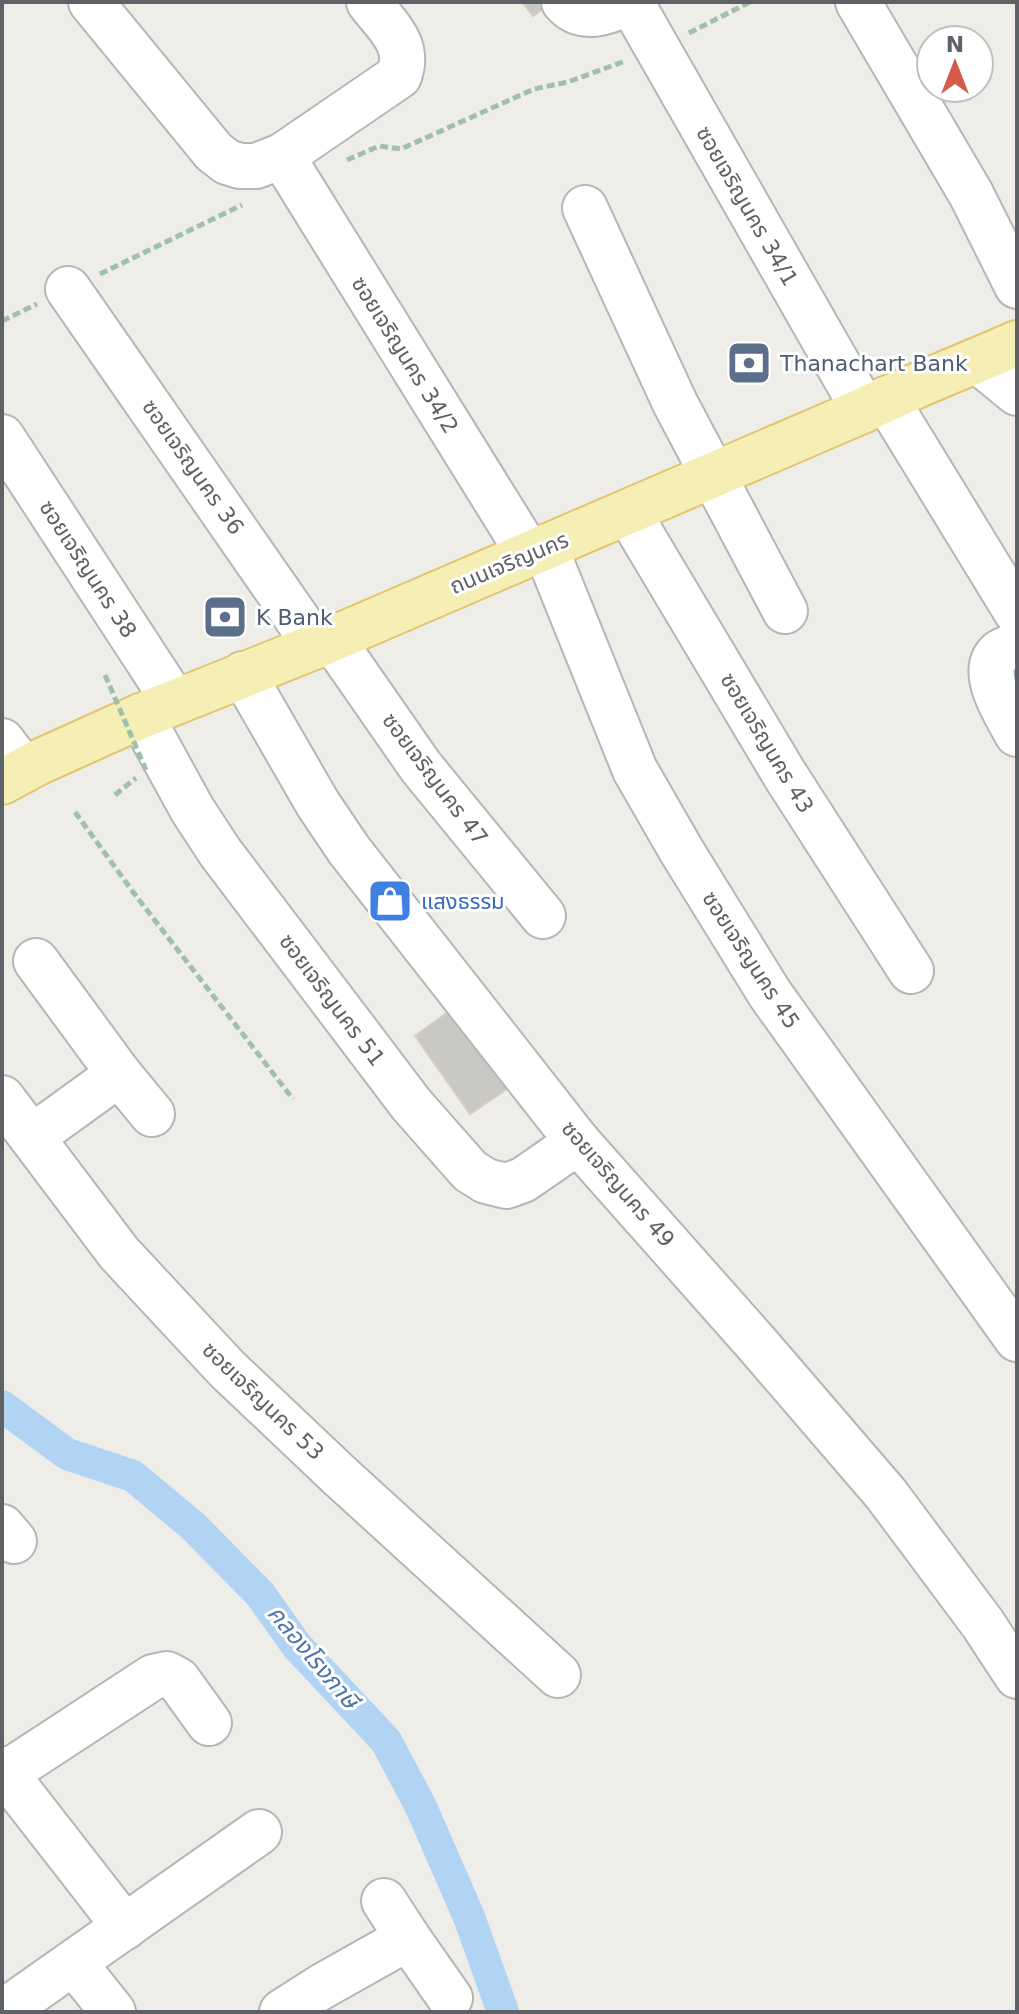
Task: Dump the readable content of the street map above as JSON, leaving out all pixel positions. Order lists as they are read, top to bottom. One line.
{"streets":{"main road":["ถนนเจริญนคร"],"street":["ซอยเจริญนคร 34/1","ซอยเจริญนคร 34/2","ซอยเจริญนคร 36","ซอยเจริญนคร 38","ซอยเจริญนคร 43","ซอยเจริญนคร 47","ซอยเจริญนคร 45","ซอยเจริญนคร 51","ซอยเจริญนคร 49","ซอยเจริญนคร 53"]},"crossings":[["ซอยเจริญนคร 34/1","ถนนเจริญนคร"],["ซอยเจริญนคร 34/2","ถนนเจริญนคร"],["ซอยเจริญนคร 34/2","ซอยเจริญนคร 45"],["ซอยเจริญนคร 36","ถนนเจริญนคร"],["ซอยเจริญนคร 36","ซอยเจริญนคร 47"],["ถนนเจริญนคร","ซอยเจริญนคร 38"],["ถนนเจริญนคร","ซอยเจริญนคร 43"],["ถนนเจริญนคร","ซอยเจริญนคร 47"],["ถนนเจริญนคร","ซอยเจริญนคร 45"],["ถนนเจริญนคร","ซอยเจริญนคร 51"],["ถนนเจริญนคร","ซอยเจริญนคร 49"],["ซอยเจริญนคร 38","ซอยเจริญนคร 51"],["ซอยเจริญนคร 51","ซอยเจริญนคร 49"]],"water":["คลองโรงภาษี"],"places":{"bank":["Thanachart Bank","K Bank"],"shop":["แสงธรรม"]},"north":"top"}
